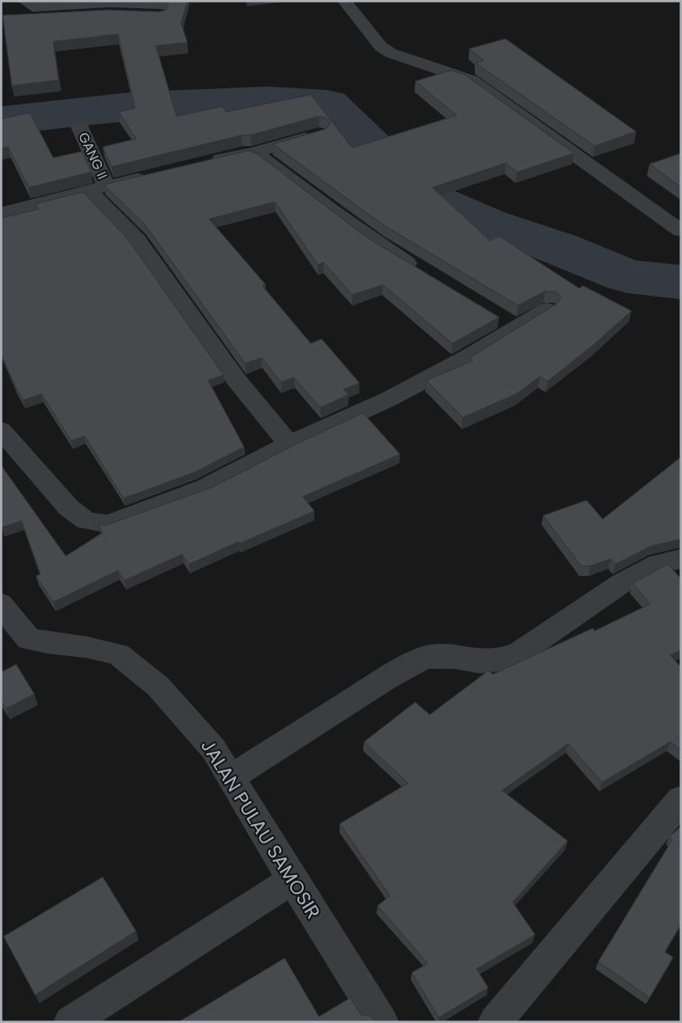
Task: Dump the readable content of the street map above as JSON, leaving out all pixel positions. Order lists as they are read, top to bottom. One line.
{"streets":{"street":["GANG II","JALAN PULAU SAMOSIR"]}}
